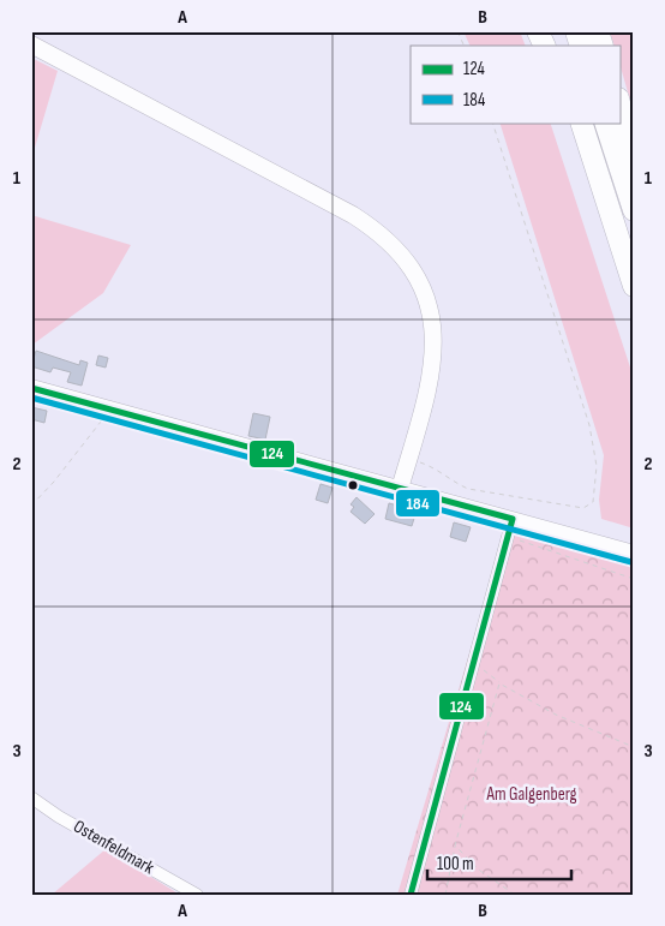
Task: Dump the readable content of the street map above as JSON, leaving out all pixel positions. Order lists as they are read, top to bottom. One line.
{"streets":{"street":["Ostenfeldmark"]},"parks":["Am Galgenberg"],"lines":["transit line 124","transit line 184"],"legend":["124","184"],"scale_bar":"100 m","grid":{"columns":["A","B"],"rows":["1","2","3"]}}
